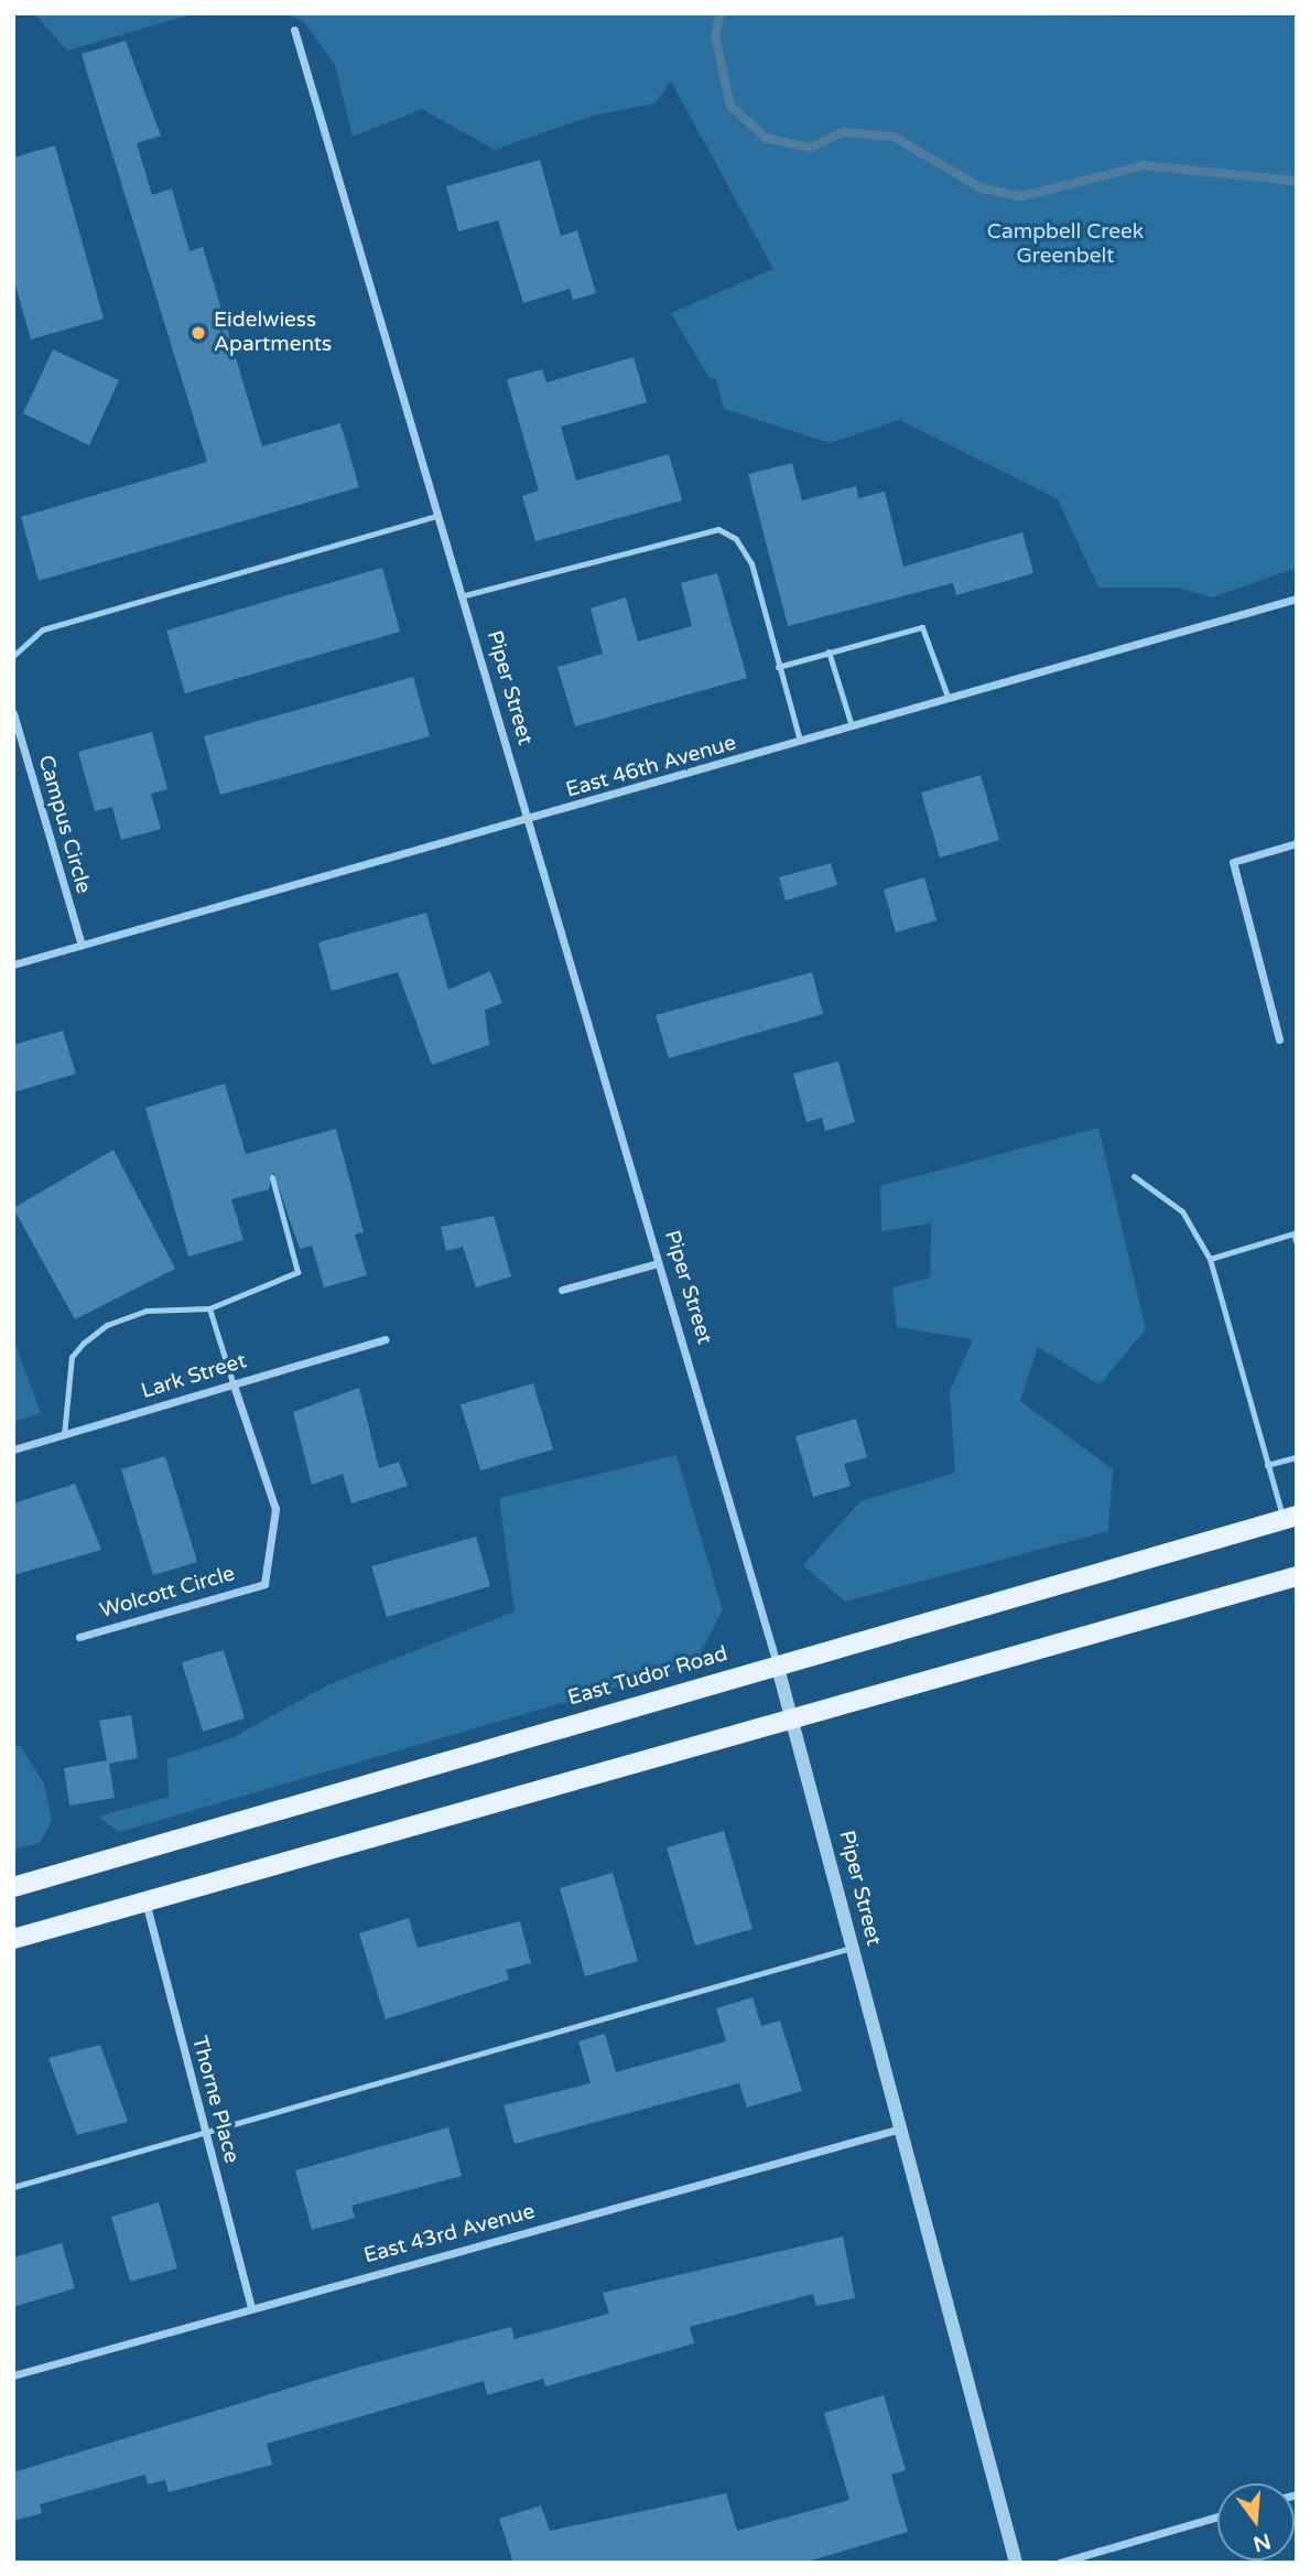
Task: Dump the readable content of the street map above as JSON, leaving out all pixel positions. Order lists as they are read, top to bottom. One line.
{"streets":{"main road":["East Tudor Road"],"street":["Piper Street","East 46th Avenue","Campus Circle","Lark Street","Wolcott Circle","Thorne Place","East 43rd Avenue"]},"crossings":[["Piper Street","East 46th Avenue"],["Piper Street","East Tudor Road"],["Piper Street","East 43rd Avenue"],["East 46th Avenue","Campus Circle"],["Lark Street","Wolcott Circle"],["Thorne Place","East 43rd Avenue"]],"parks":["Campbell Creek Greenbelt"],"places":["Eidelwiess Apartments"],"north":"bottom"}
